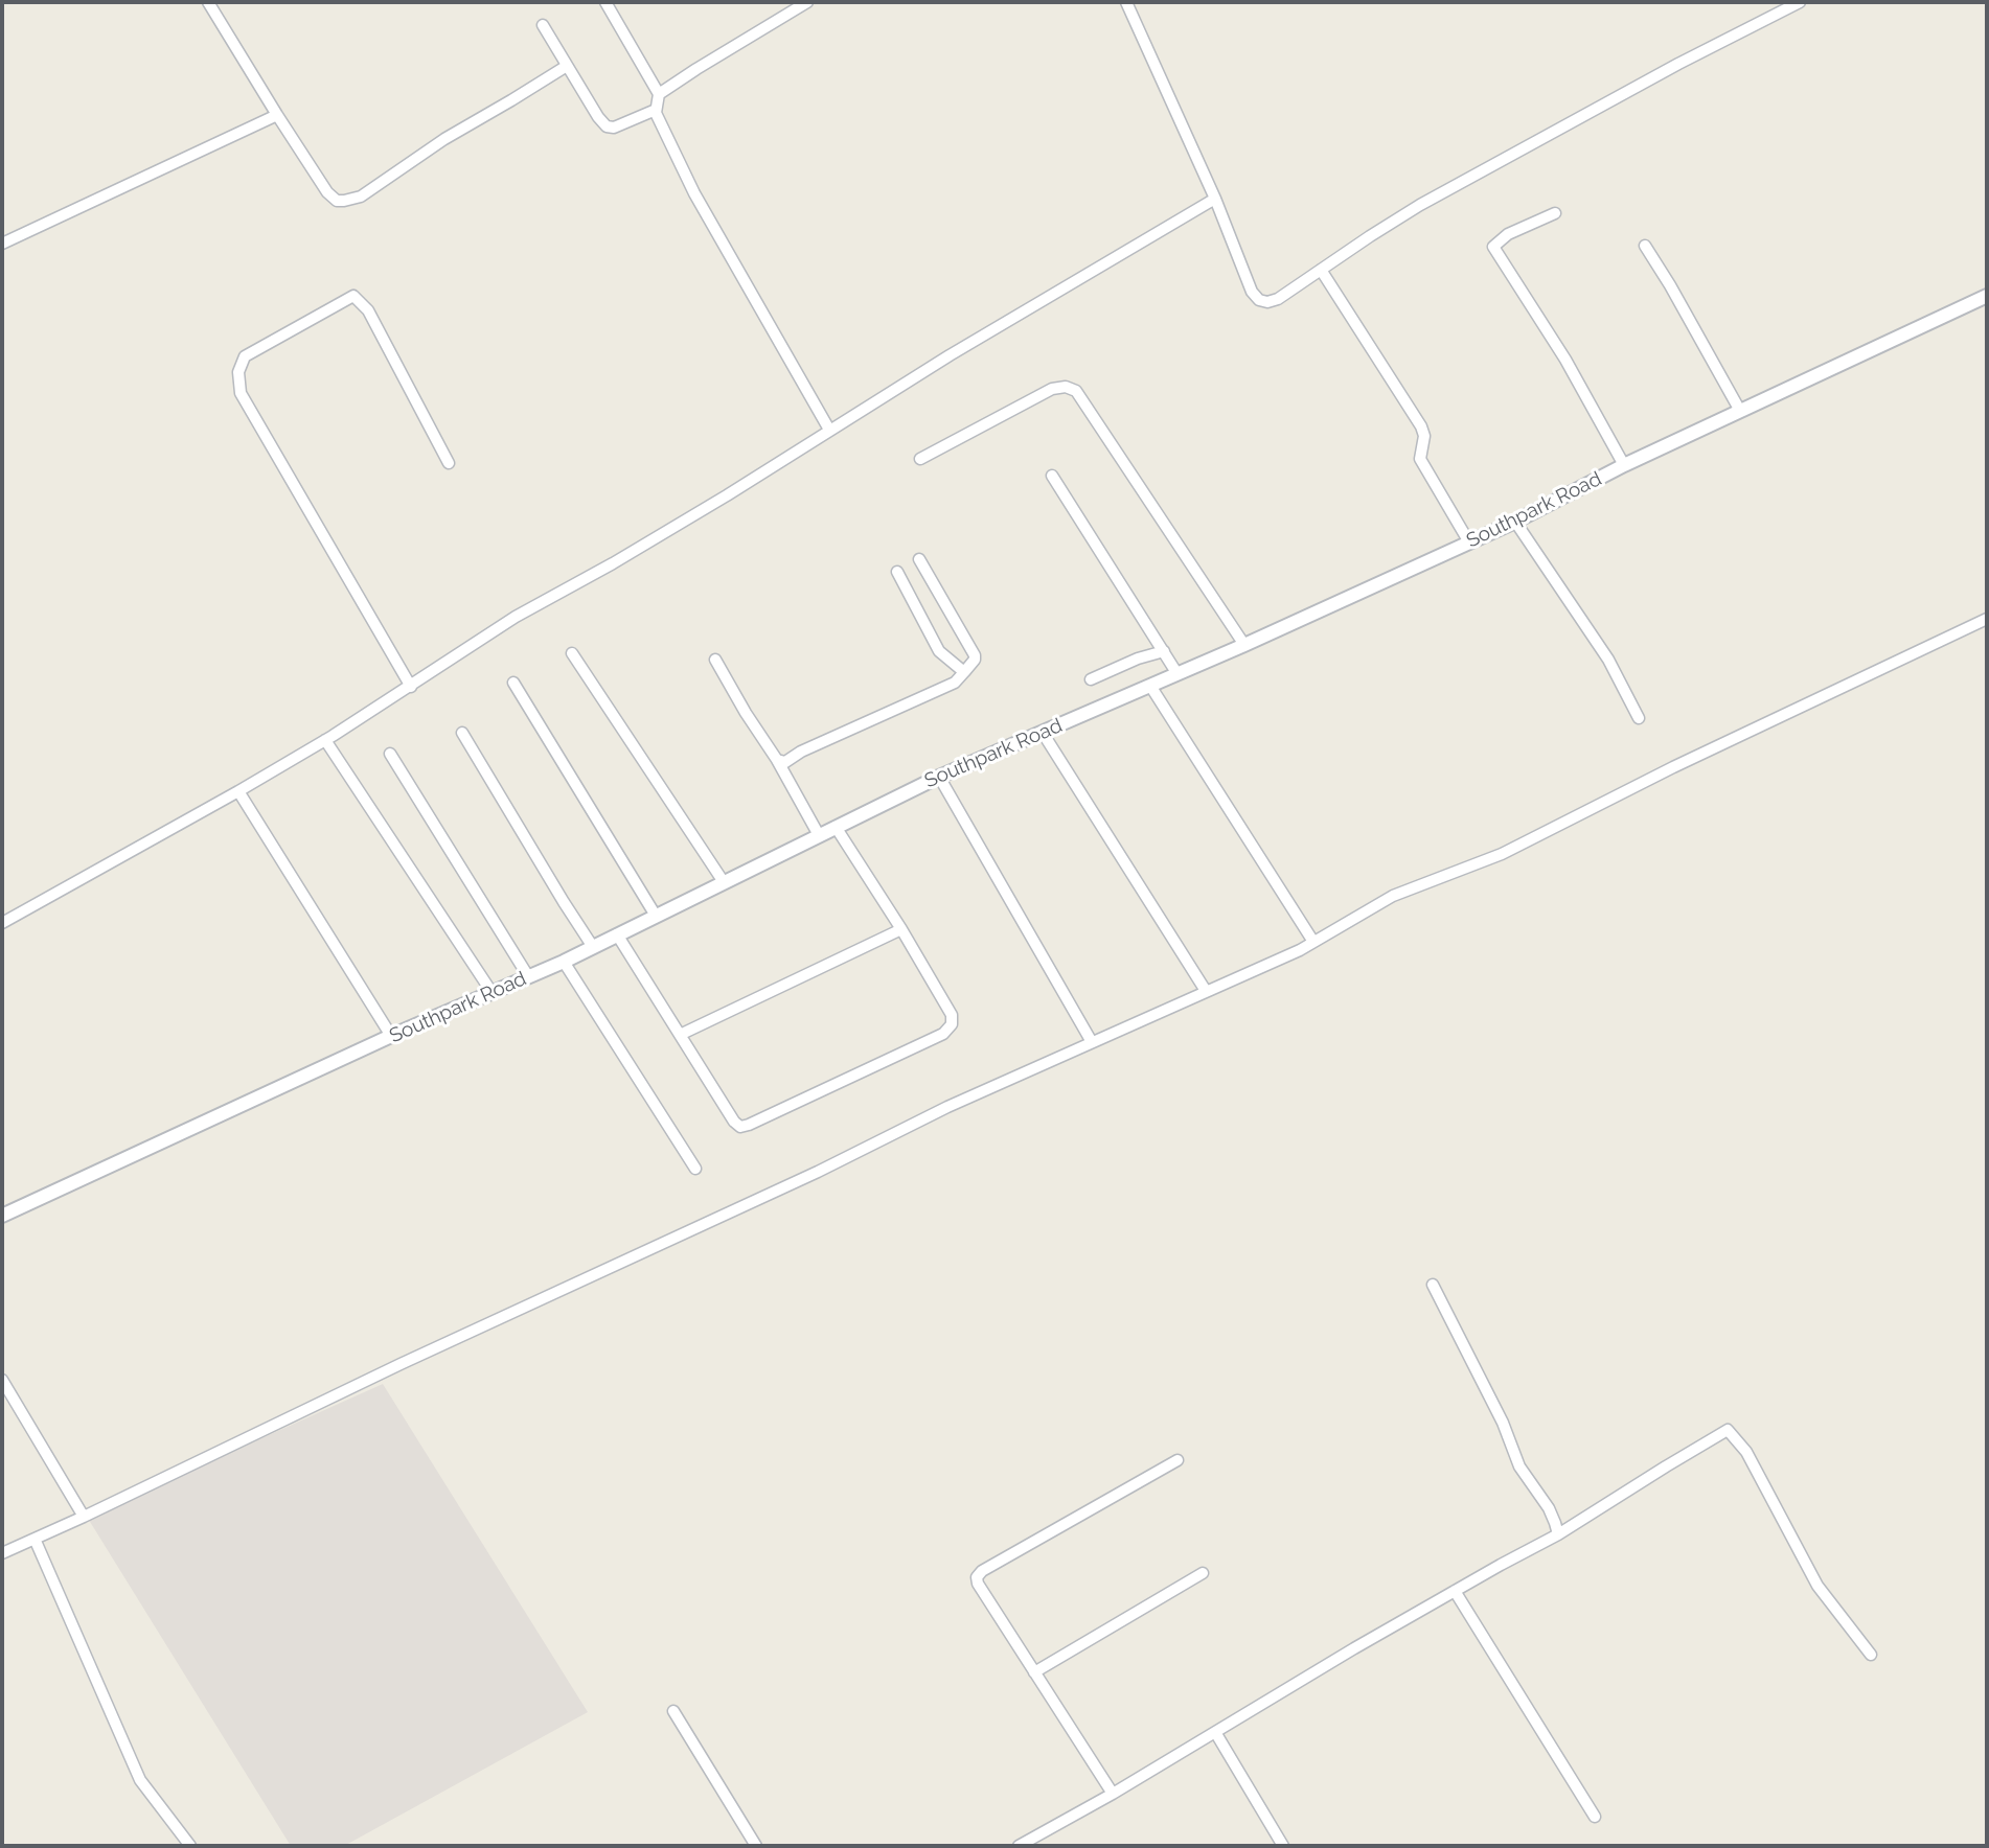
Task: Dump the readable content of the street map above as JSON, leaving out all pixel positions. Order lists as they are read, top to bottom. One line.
{"streets":{"street":["Southpark Road"]}}
